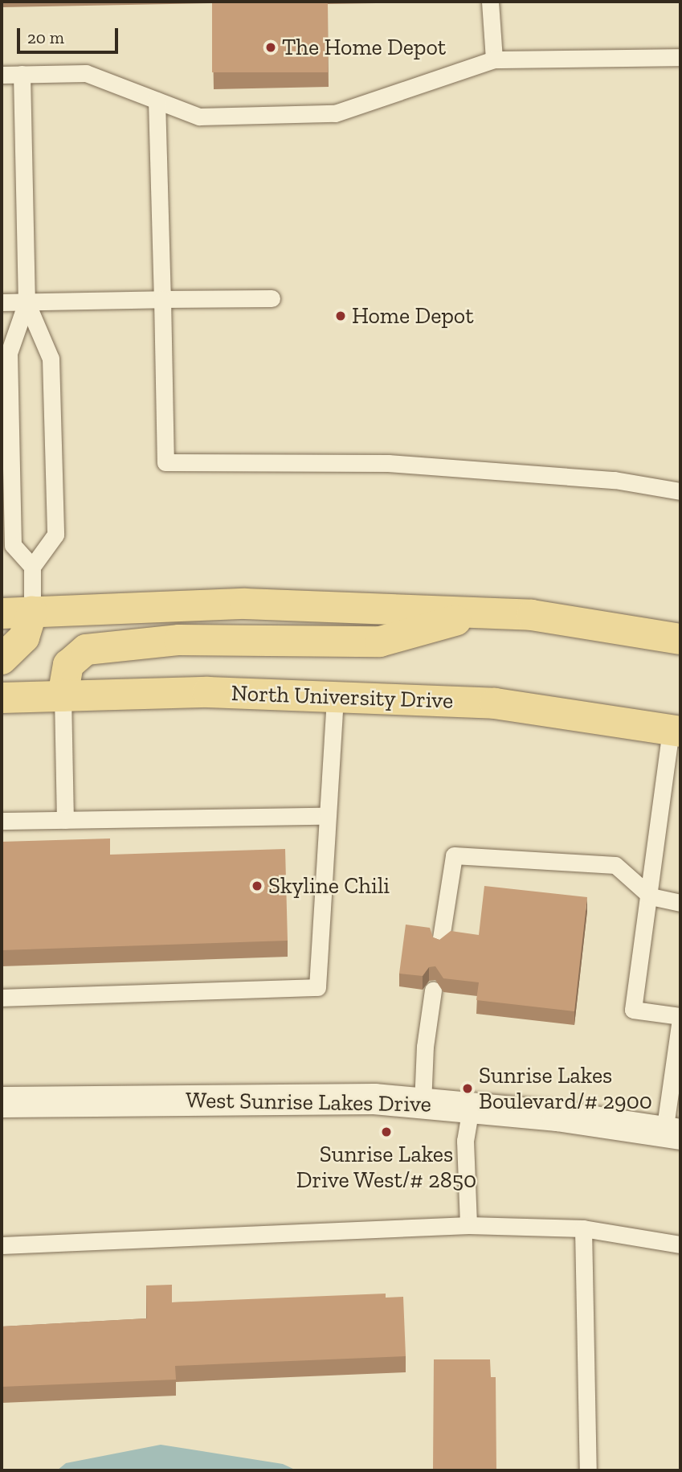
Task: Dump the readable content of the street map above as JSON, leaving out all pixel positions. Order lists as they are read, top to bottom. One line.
{"streets":{"main road":["North University Drive"],"street":["West Sunrise Lakes Drive"]},"places":["The Home Depot","Home Depot","Skyline Chili","Sunrise Lakes Boulevard/# 2900","Sunrise Lakes Drive West/# 2850"],"scale_bar":"20 m"}
